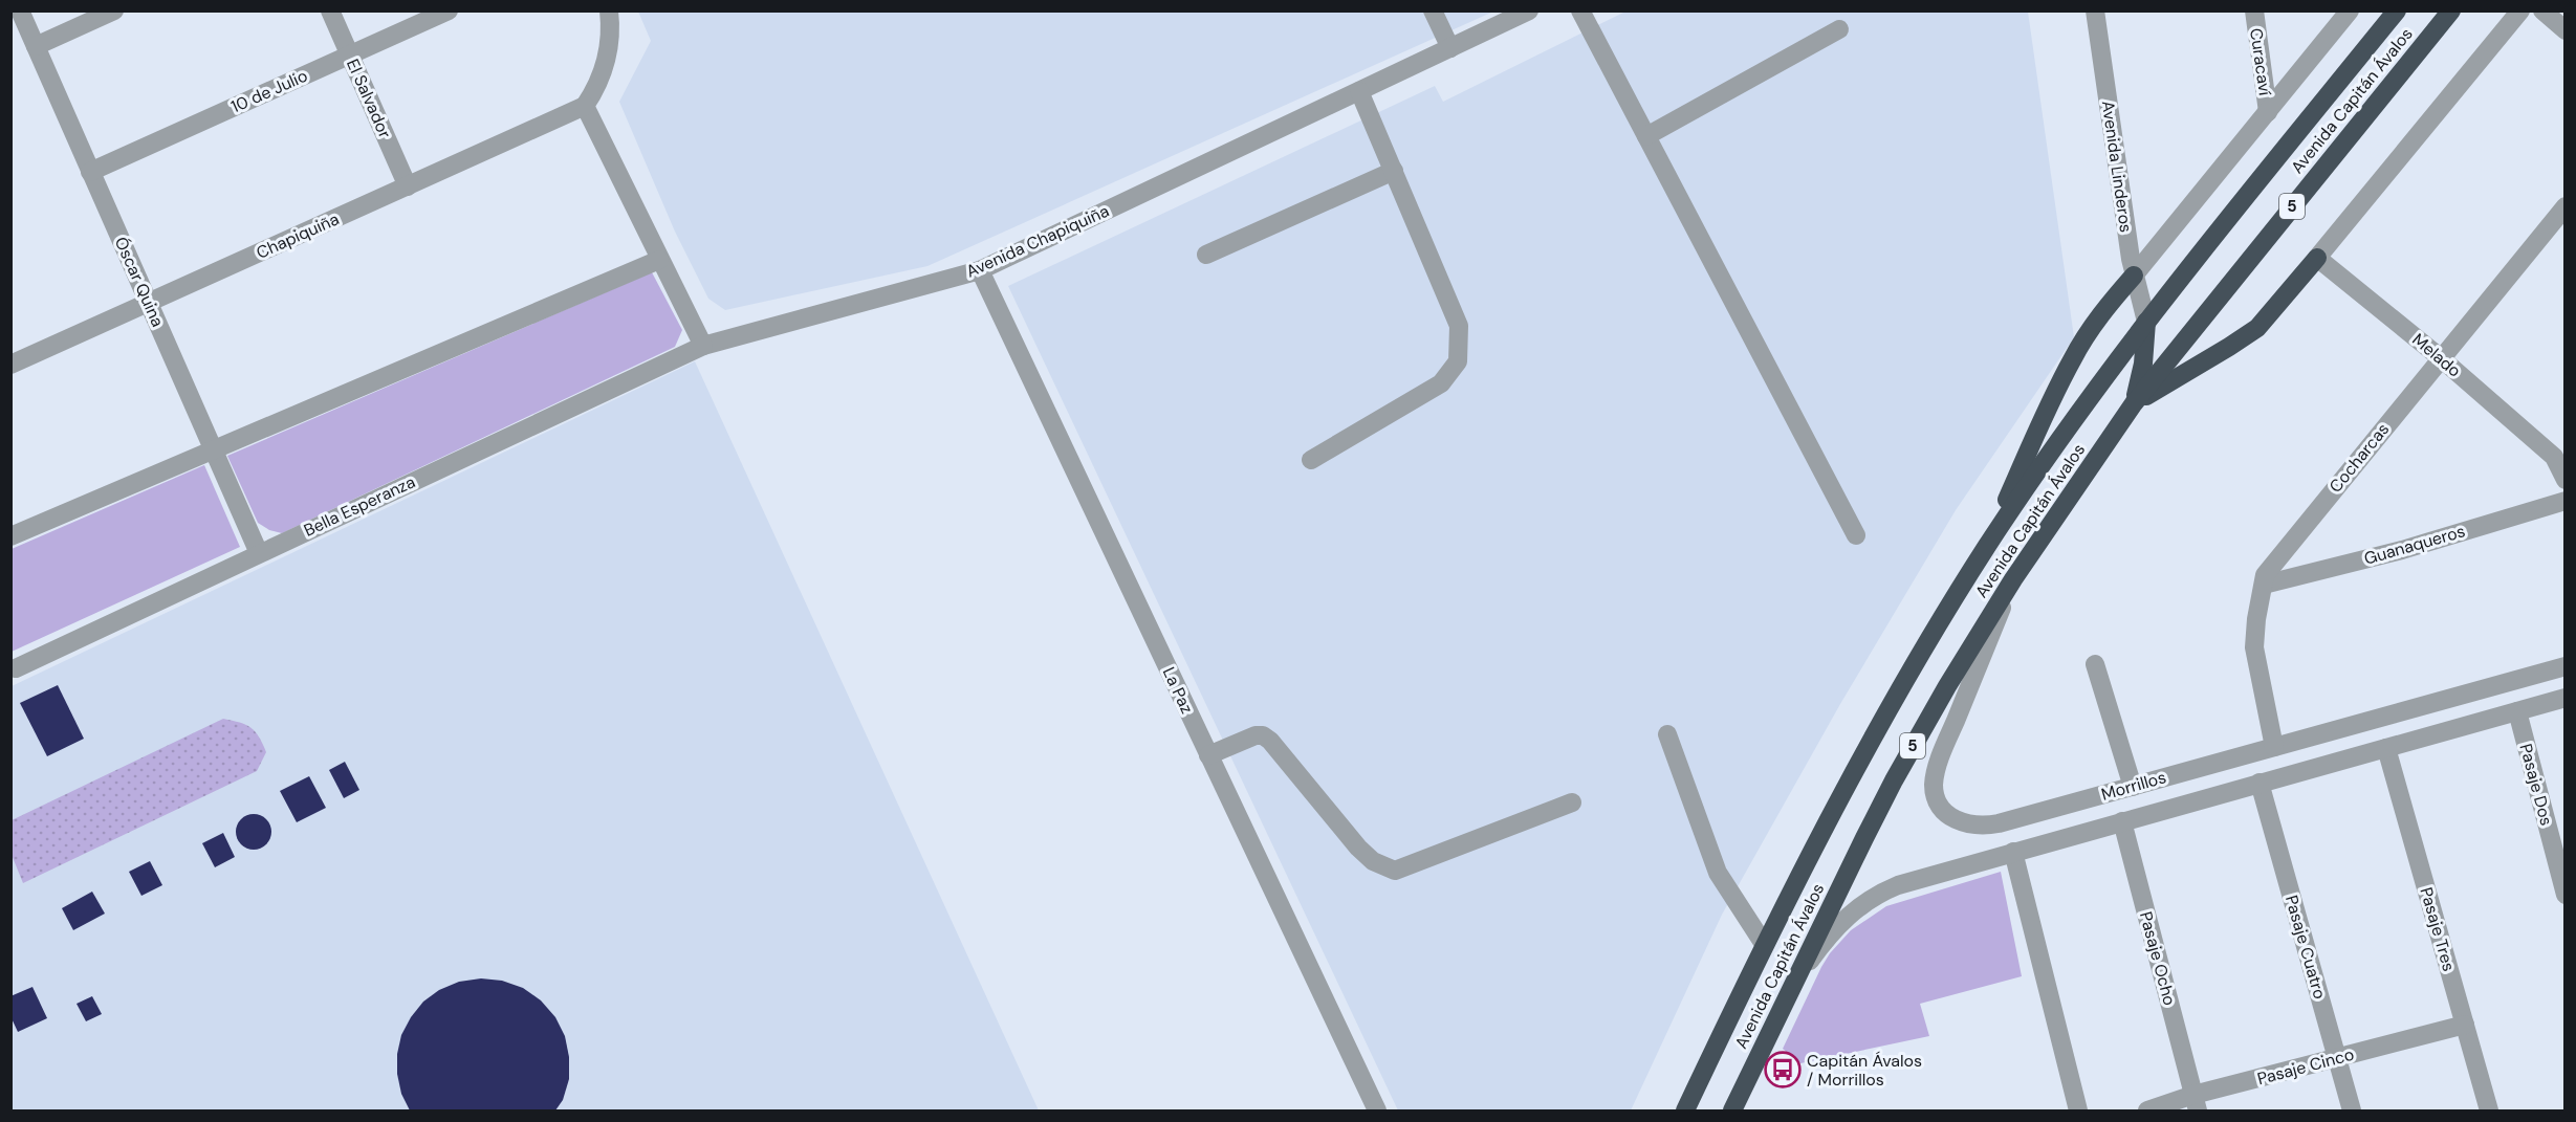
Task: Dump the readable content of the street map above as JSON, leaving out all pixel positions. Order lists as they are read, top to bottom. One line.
{"streets":{"highway":["Avenida Capitán Ávalos","5"],"street":["Curacaví","10 de Julio","El Salvador","Avenida Linderos","Chapiquiña","Avenida Chapiquiña","Óscar Quina","Melado","Cocharcas","Bella Esperanza","Guanaqueros","La Paz","Pasaje Dos","Morrillos","Pasaje Tres","Pasaje Cuatro","Pasaje Ocho","Pasaje Cinco"]},"crossings":[["10 de Julio","El Salvador"],["10 de Julio","Óscar Quina"],["El Salvador","Chapiquiña"],["Avenida Capitán Ávalos","Avenida Linderos"],["Avenida Capitán Ávalos","Morrillos"],["Chapiquiña","Óscar Quina"],["Avenida Chapiquiña","Bella Esperanza"],["Avenida Chapiquiña","La Paz"],["Óscar Quina","Bella Esperanza"],["Melado","Cocharcas"],["Cocharcas","Guanaqueros"],["Cocharcas","Morrillos"],["Pasaje Dos","Morrillos"],["Morrillos","Pasaje Tres"],["Morrillos","Pasaje Cuatro"],["Morrillos","Pasaje Ocho"],["Pasaje Tres","Pasaje Cinco"],["Pasaje Cuatro","Pasaje Cinco"],["Pasaje Ocho","Pasaje Cinco"]],"places":{"bus stop":["Capitán Ávalos / Morrillos"]}}
